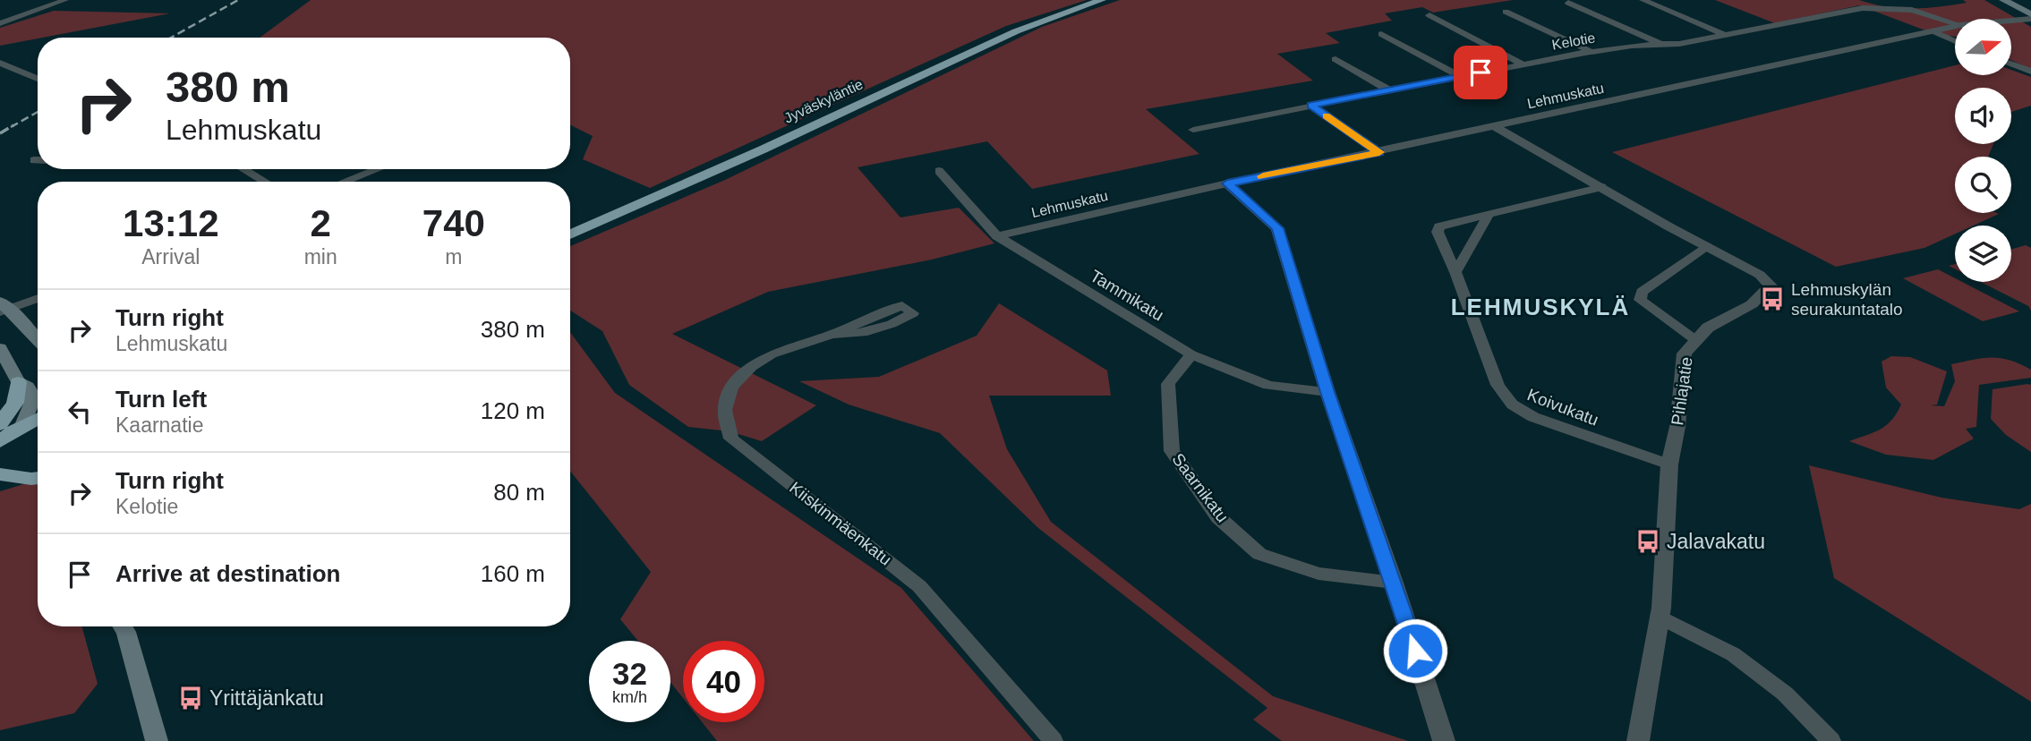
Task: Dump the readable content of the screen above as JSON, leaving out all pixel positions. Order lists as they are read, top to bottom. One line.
{"streets":{"highway":["Jyväskyläntie"],"street":["Kelotie","Lehmuskatu","Tammikatu","Pihlajatie","Koivukatu","Saarnikatu","Kiiskinmäenkatu"]},"crossings":[["Lehmuskatu","Tammikatu"],["Lehmuskatu","Pihlajatie"],["Tammikatu","Saarnikatu"],["Pihlajatie","Koivukatu"]],"districts":["LEHMUSKYLÄ"],"places":{"bus stop":["Lehmuskylän seurakuntatalo","Jalavakatu","Yrittäjänkatu"]},"north":"right","page":{"turn":["380 m","Lehmuskatu"],"eta":["13:12","Arrival","2","min","740","m"],"list":[{"name":"Turn right","note":"Lehmuskatu","value":"380 m"},{"name":"Turn left","note":"Kaarnatie","value":"120 m"},{"name":"Turn right","note":"Kelotie","value":"80 m"},{"name":"Arrive at destination","value":"160 m"}],"speed":"32 km/h","limit":"40"}}
